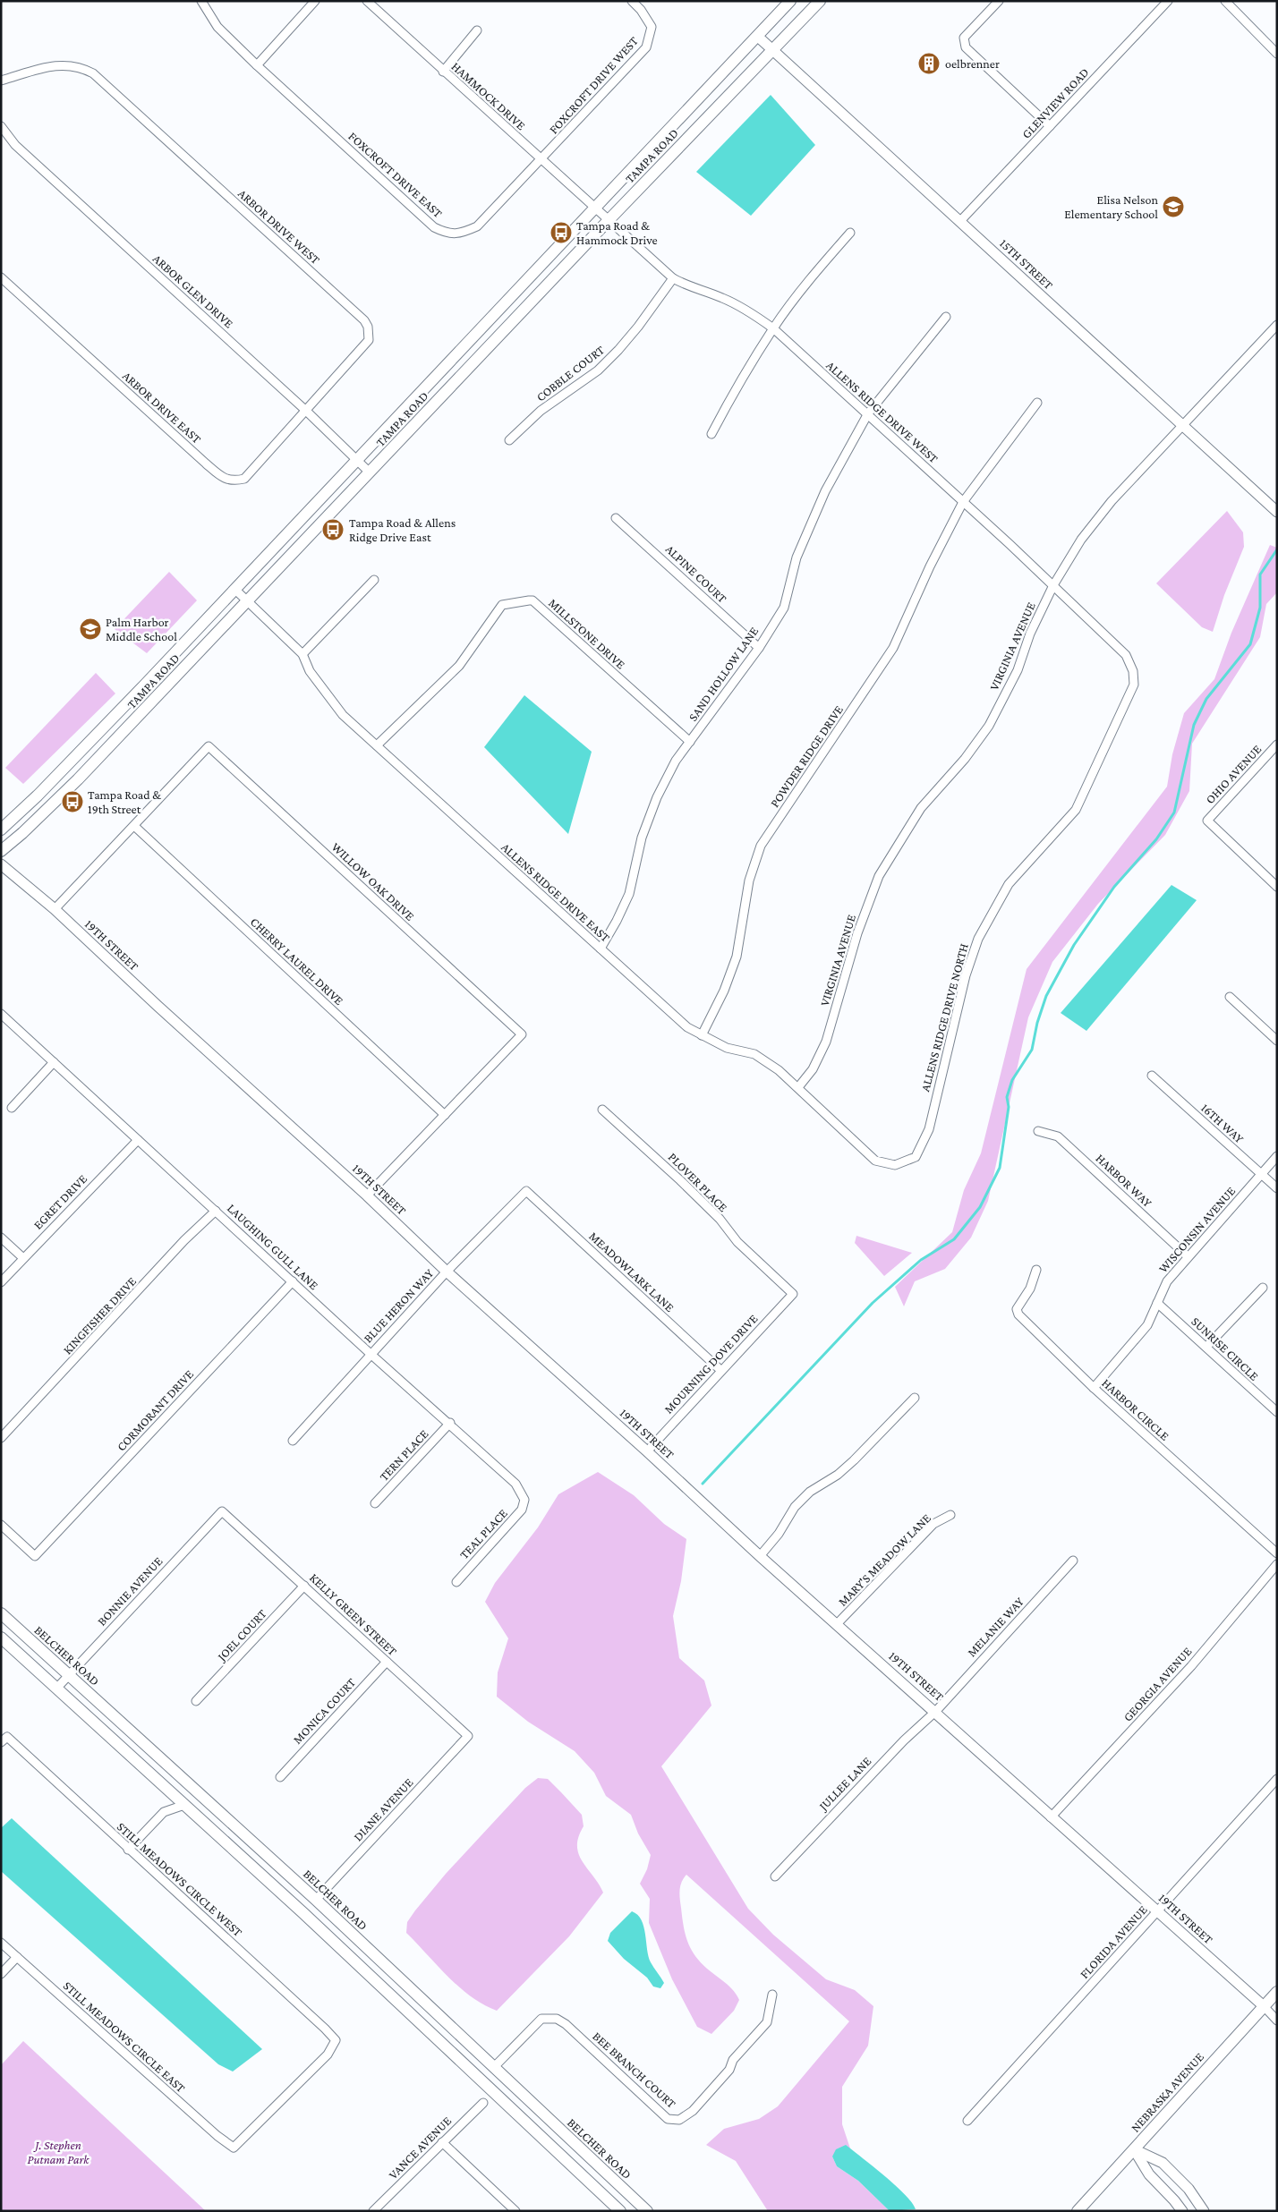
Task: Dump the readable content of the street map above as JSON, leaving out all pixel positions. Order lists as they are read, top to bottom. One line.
{"streets":{"main road":["TAMPA ROAD","BELCHER ROAD","NEBRASKA AVENUE"],"street":["FOXCROFT DRIVE WEST","HAMMOCK DRIVE","GLENVIEW ROAD","FOXCROFT DRIVE EAST","ARBOR DRIVE WEST","15TH STREET","ARBOR GLEN DRIVE","COBBLE COURT","ARBOR DRIVE EAST","ALLENS RIDGE DRIVE WEST","ALPINE COURT","MILLSTONE DRIVE","VIRGINIA AVENUE","SAND HOLLOW LANE","POWDER RIDGE DRIVE","OHIO AVENUE","WILLOW OAK DRIVE","ALLENS RIDGE DRIVE EAST","19TH STREET","CHERRY LAUREL DRIVE","ALLENS RIDGE DRIVE NORTH","16TH WAY","HARBOR WAY","PLOVER PLACE","EGRET DRIVE","WISCONSIN AVENUE","LAUGHING GULL LANE","MEADOWLARK LANE","BLUE HERON WAY","KINGFISHER DRIVE","SUNRISE CIRCLE","MOURNING DOVE DRIVE","HARBOR CIRCLE","CORMORANT DRIVE","TERN PLACE","TEAL PLACE","MARY'S MEADOW LANE","BONNIE AVENUE","KELLY GREEN STREET","MELANIE WAY","JOEL COURT","GEORGIA AVENUE","MONICA COURT","JULLEE LANE","DIANE AVENUE","STILL MEADOWS CIRCLE WEST","FLORIDA AVENUE","STILL MEADOWS CIRCLE EAST","BEE BRANCH COURT","VANCE AVENUE"]},"crossings":[["FOXCROFT DRIVE WEST","HAMMOCK DRIVE"],["FOXCROFT DRIVE WEST","FOXCROFT DRIVE EAST"],["HAMMOCK DRIVE","TAMPA ROAD"],["HAMMOCK DRIVE","FOXCROFT DRIVE EAST"],["HAMMOCK DRIVE","ALLENS RIDGE DRIVE WEST"],["GLENVIEW ROAD","15TH STREET"],["TAMPA ROAD","15TH STREET"],["TAMPA ROAD","ARBOR GLEN DRIVE"],["TAMPA ROAD","ALLENS RIDGE DRIVE WEST"],["TAMPA ROAD","ALLENS RIDGE DRIVE EAST"],["ARBOR DRIVE WEST","ARBOR GLEN DRIVE"],["ARBOR DRIVE WEST","ARBOR DRIVE EAST"],["15TH STREET","VIRGINIA AVENUE"],["ARBOR GLEN DRIVE","ARBOR DRIVE EAST"],["COBBLE COURT","ALLENS RIDGE DRIVE WEST"],["ALLENS RIDGE DRIVE WEST","VIRGINIA AVENUE"],["ALLENS RIDGE DRIVE WEST","SAND HOLLOW LANE"],["ALLENS RIDGE DRIVE WEST","POWDER RIDGE DRIVE"],["ALLENS RIDGE DRIVE WEST","ALLENS RIDGE DRIVE NORTH"],["ALPINE COURT","SAND HOLLOW LANE"],["MILLSTONE DRIVE","SAND HOLLOW LANE"],["MILLSTONE DRIVE","ALLENS RIDGE DRIVE EAST"],["VIRGINIA AVENUE","ALLENS RIDGE DRIVE EAST"],["SAND HOLLOW LANE","ALLENS RIDGE DRIVE EAST"],["POWDER RIDGE DRIVE","ALLENS RIDGE DRIVE EAST"],["WILLOW OAK DRIVE","19TH STREET"],["WILLOW OAK DRIVE","CHERRY LAUREL DRIVE"],["ALLENS RIDGE DRIVE EAST","ALLENS RIDGE DRIVE NORTH"],["19TH STREET","BLUE HERON WAY"],["19TH STREET","MOURNING DOVE DRIVE"],["19TH STREET","MARY'S MEADOW LANE"],["19TH STREET","MELANIE WAY"],["19TH STREET","GEORGIA AVENUE"],["19TH STREET","JULLEE LANE"],["19TH STREET","FLORIDA AVENUE"],["19TH STREET","NEBRASKA AVENUE"],["16TH WAY","WISCONSIN AVENUE"],["HARBOR WAY","WISCONSIN AVENUE"],["PLOVER PLACE","MOURNING DOVE DRIVE"],["EGRET DRIVE","LAUGHING GULL LANE"],["WISCONSIN AVENUE","SUNRISE CIRCLE"],["WISCONSIN AVENUE","HARBOR CIRCLE"],["LAUGHING GULL LANE","BLUE HERON WAY"],["LAUGHING GULL LANE","KINGFISHER DRIVE"],["LAUGHING GULL LANE","CORMORANT DRIVE"],["LAUGHING GULL LANE","TERN PLACE"],["LAUGHING GULL LANE","TEAL PLACE"],["MEADOWLARK LANE","BLUE HERON WAY"],["MEADOWLARK LANE","MOURNING DOVE DRIVE"],["BONNIE AVENUE","KELLY GREEN STREET"],["BONNIE AVENUE","BELCHER ROAD"],["KELLY GREEN STREET","JOEL COURT"],["KELLY GREEN STREET","MONICA COURT"],["KELLY GREEN STREET","DIANE AVENUE"],["MELANIE WAY","JULLEE LANE"],["BELCHER ROAD","DIANE AVENUE"],["BELCHER ROAD","BEE BRANCH COURT"],["STILL MEADOWS CIRCLE WEST","STILL MEADOWS CIRCLE EAST"]],"parks":["J. Stephen Putnam Park"],"places":{"building":["oelbrenner"],"school or university":["Elisa Nelson Elementary School","Palm Harbor Middle School"],"bus stop":["Tampa Road & Hammock Drive","Tampa Road & Allens Ridge Drive East","Tampa Road & 19th Street"]}}
